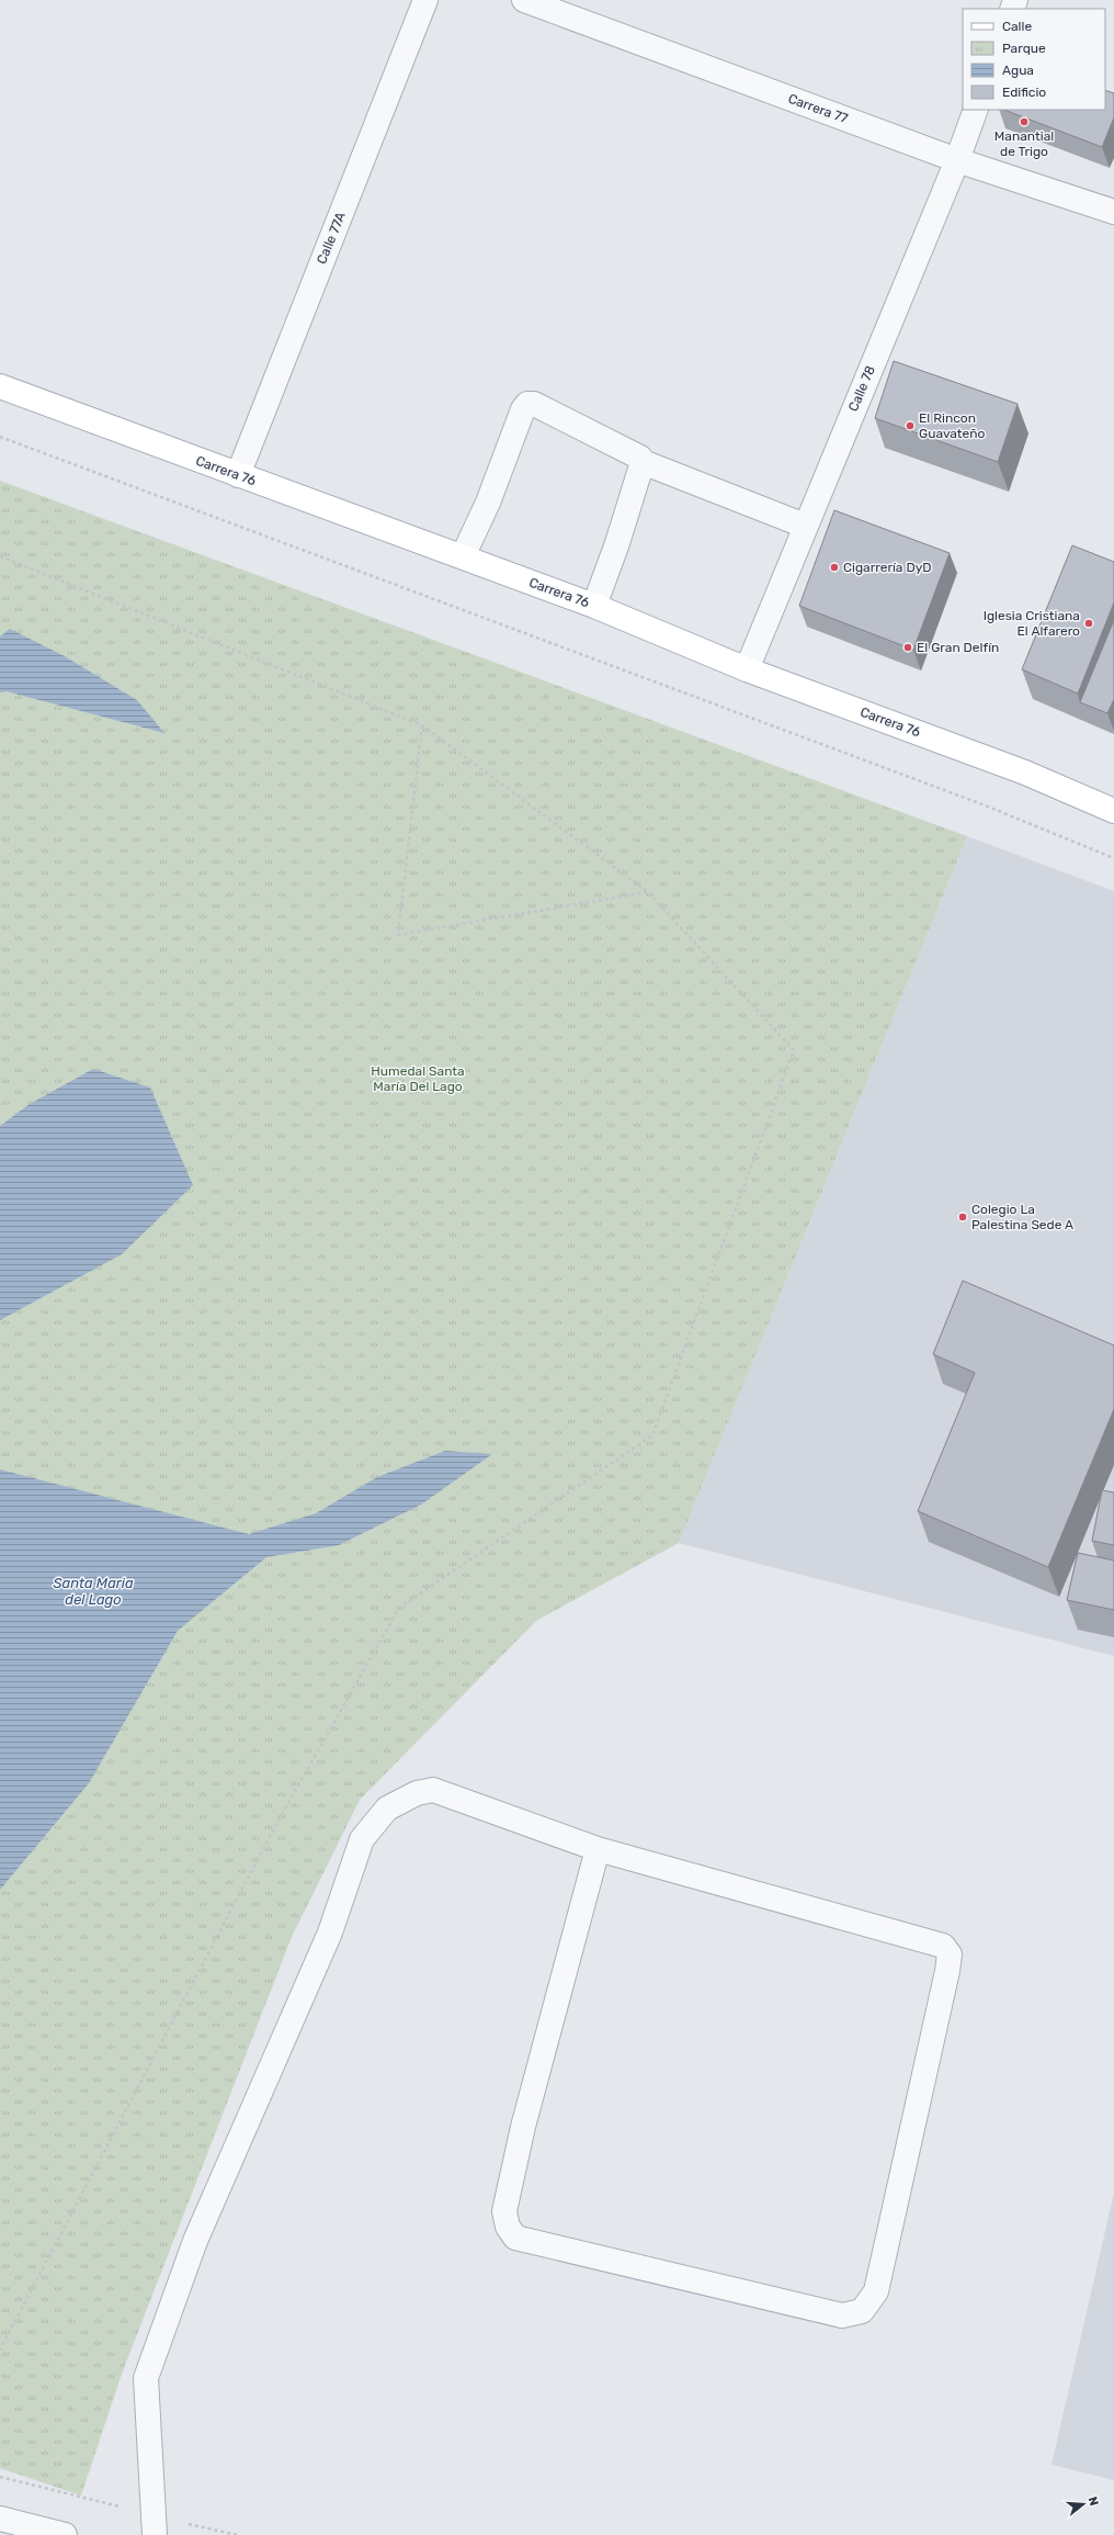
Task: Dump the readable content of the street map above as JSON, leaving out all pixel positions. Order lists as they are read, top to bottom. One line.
{"streets":{"main road":["Carrera 76"],"street":["Carrera 77","Calle 77A","Calle 78"]},"crossings":[["Carrera 77","Calle 78"],["Calle 77A","Carrera 76"],["Calle 78","Carrera 76"]],"water":["Santa Maria del Lago"],"parks":["Humedal Santa María Del Lago"],"places":["Manantial de Trigo","El Rincon Guavateño","Cigarrería DyD","Iglesia Cristiana El Alfarero","El Gran Delfín","Colegio La Palestina Sede A"],"legend":["Calle","Parque","Agua","Edificio"],"north":"right"}
